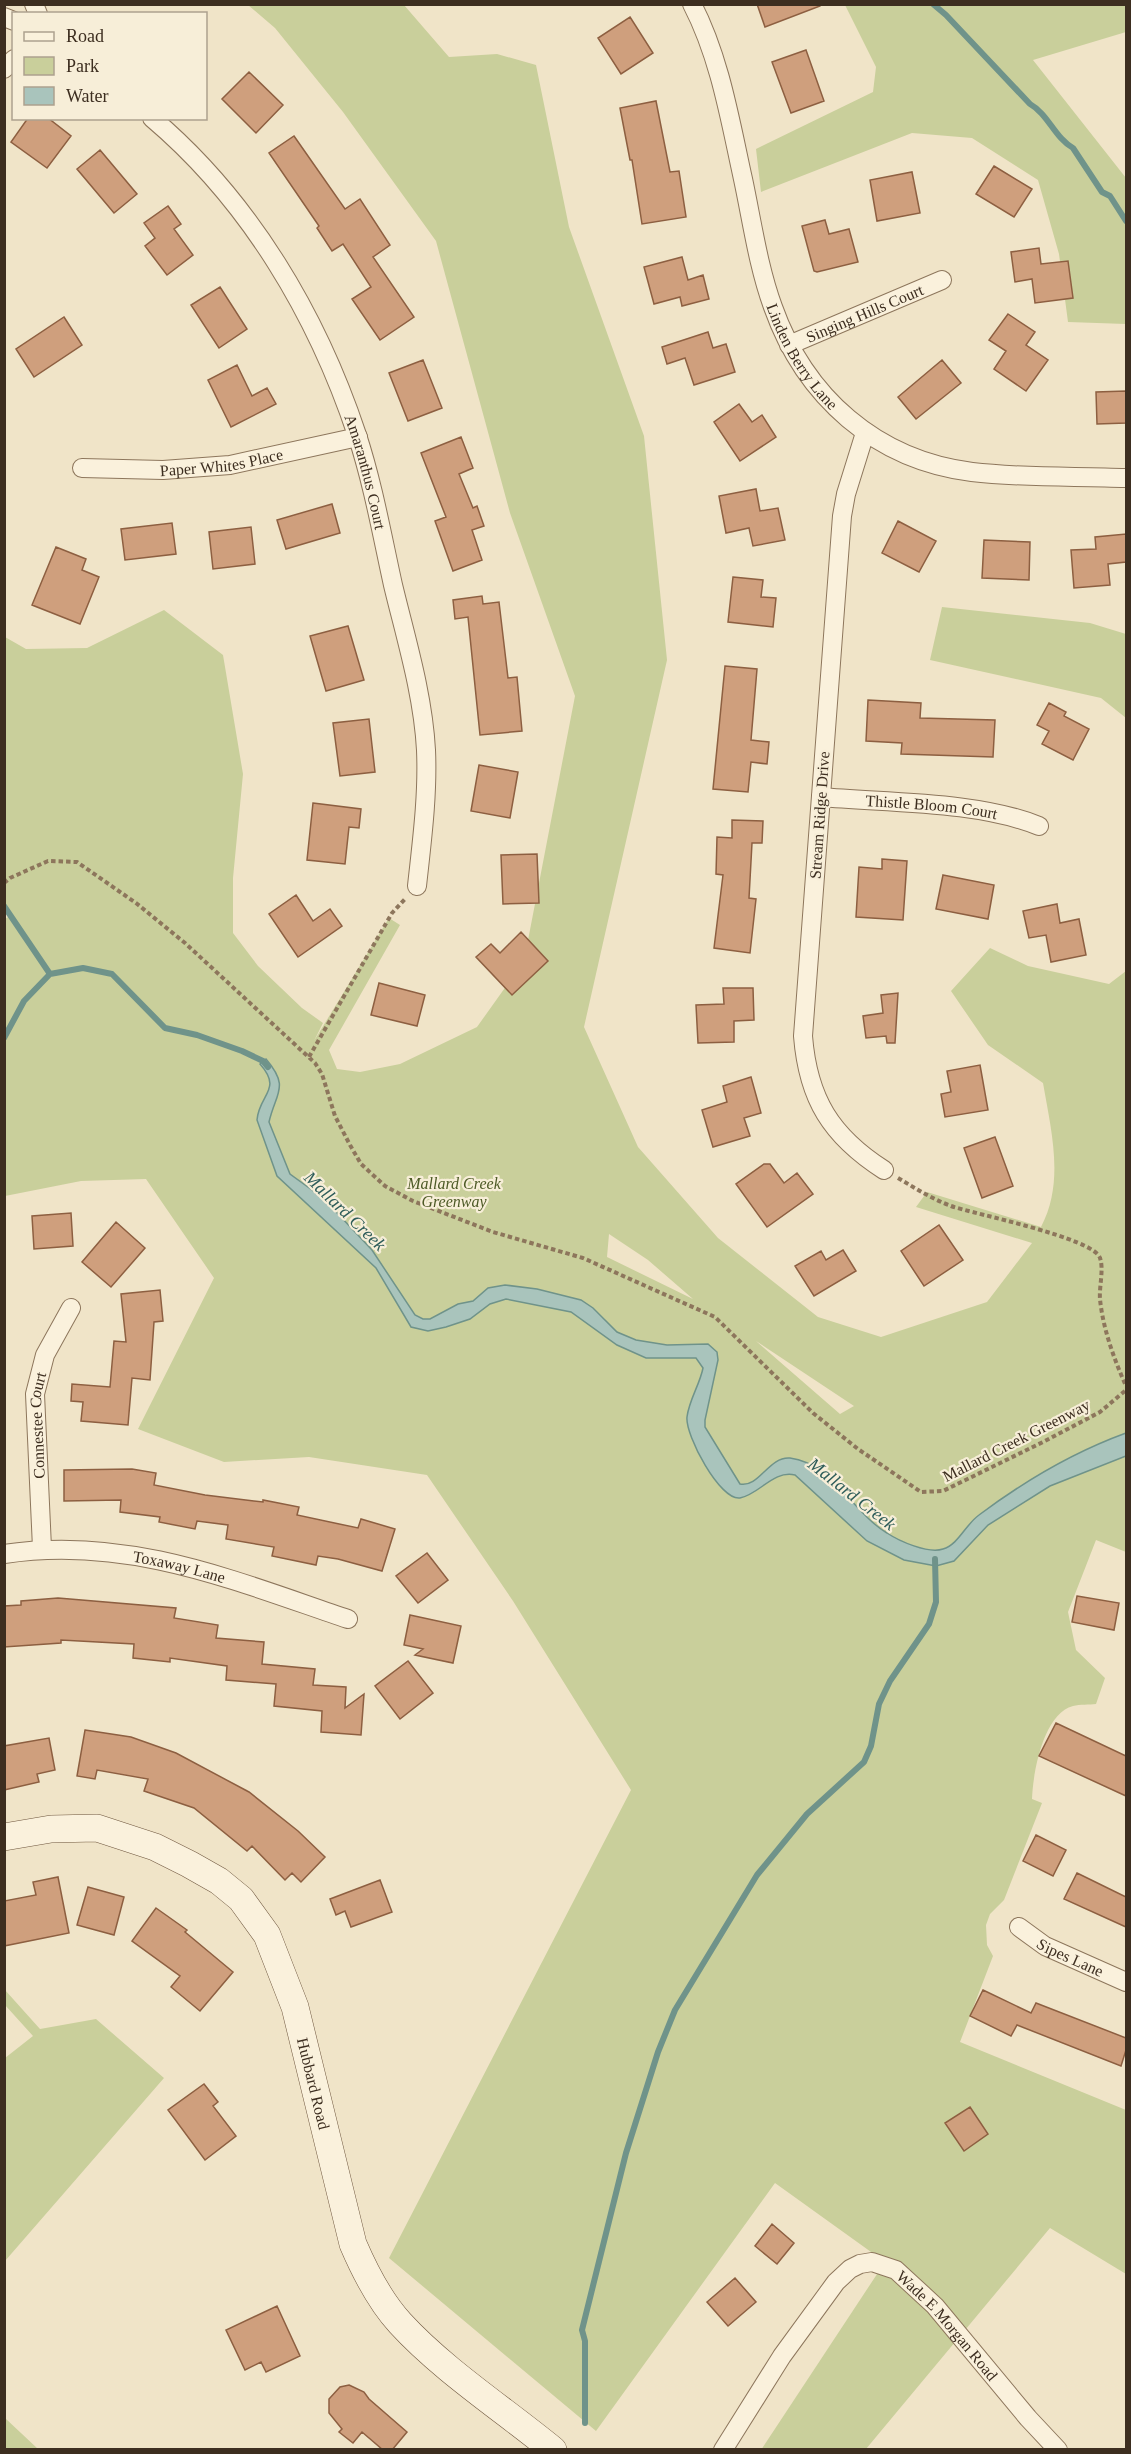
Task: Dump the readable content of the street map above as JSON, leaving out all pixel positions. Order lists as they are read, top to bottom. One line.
{"streets":{"main road":["Hubbard Road"],"street":["Singing Hills Court","Linden Berry Lane","Paper Whites Place","Amaranthus Court","Thistle Bloom Court","Stream Ridge Drive","Connestee Court","Toxaway Lane","Sipes Lane","Wade E Morgan Road"],"path":["Mallard Creek Greenway"]},"crossings":[["Singing Hills Court","Linden Berry Lane"],["Linden Berry Lane","Stream Ridge Drive"],["Paper Whites Place","Amaranthus Court"],["Thistle Bloom Court","Stream Ridge Drive"],["Connestee Court","Toxaway Lane"]],"water":["Mallard Creek"],"parks":["Mallard Creek Greenway"],"legend":["Road","Park","Water"]}
